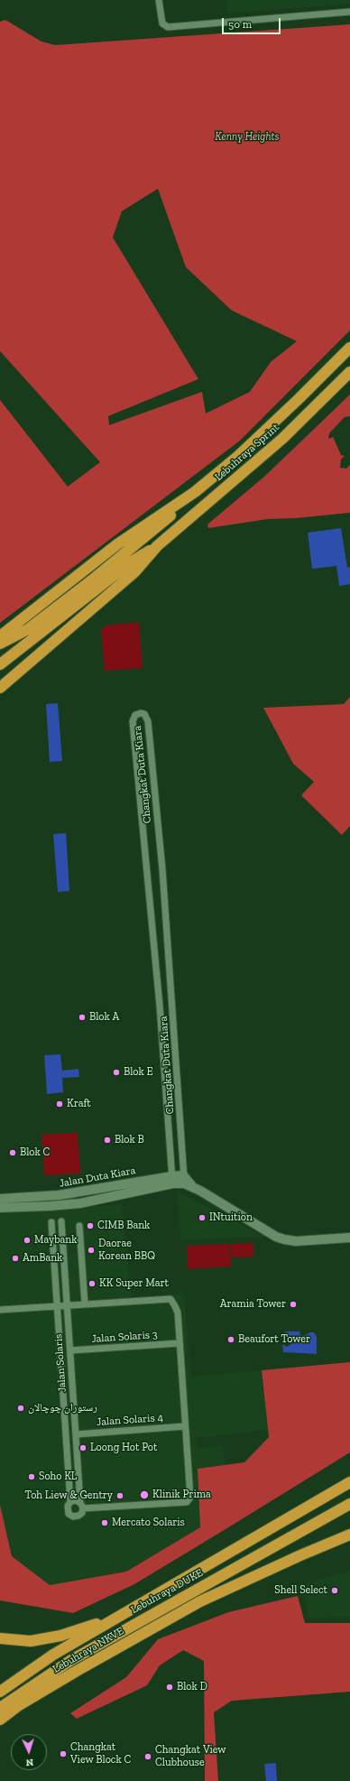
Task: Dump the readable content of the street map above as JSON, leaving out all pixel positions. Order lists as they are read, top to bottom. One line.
{"streets":{"highway":["Lebuhraya Sprint","Lebuhraya DUKE","Lebuhraya NKVE"],"main road":["Jalan Duta Kiara"],"street":["Changkat Duta Kiara","Jalan Solaris 3","Jalan Solaris","Jalan Solaris 4"]},"crossings":[["Changkat Duta Kiara","Jalan Duta Kiara"],["Jalan Solaris 3","Jalan Solaris"],["Jalan Solaris","Jalan Solaris 4"]],"parks":["Kenny Heights"],"places":["Blok A","Blok E","Kraft","Blok B","Blok C","INtuition","CIMB Bank","Maybank","Daorae Korean BBQ","AmBank","KK Super Mart","Aramia Tower","Beaufort Tower","رستوران چوچالان","Loong Hot Pot","Soho KL","Klinik Prima","Toh Liew & Gentry","Mercato Solaris","Shell Select","Blok D","Changkat View Block C","Changkat View Clubhouse"],"scale_bar":"50 m","north":"bottom"}
